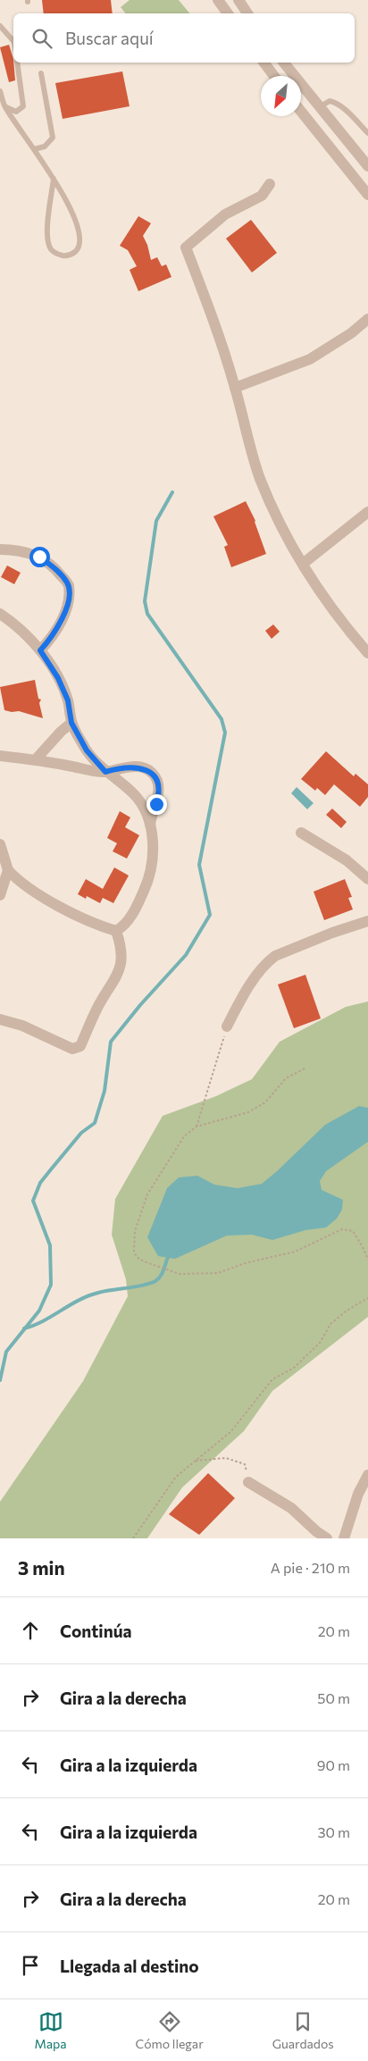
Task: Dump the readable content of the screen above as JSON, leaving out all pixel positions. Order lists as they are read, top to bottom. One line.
{"north":"bottom left","page":{"search":"Buscar aquí","heading":["3 min","A pie · 210 m"],"list":[["Continúa","20 m"],["Gira a la derecha","50 m"],["Gira a la izquierda","90 m"],["Gira a la izquierda","30 m"],["Gira a la derecha","20 m"],"Llegada al destino"],"nav":["Mapa","Cómo llegar","Guardados"]}}
